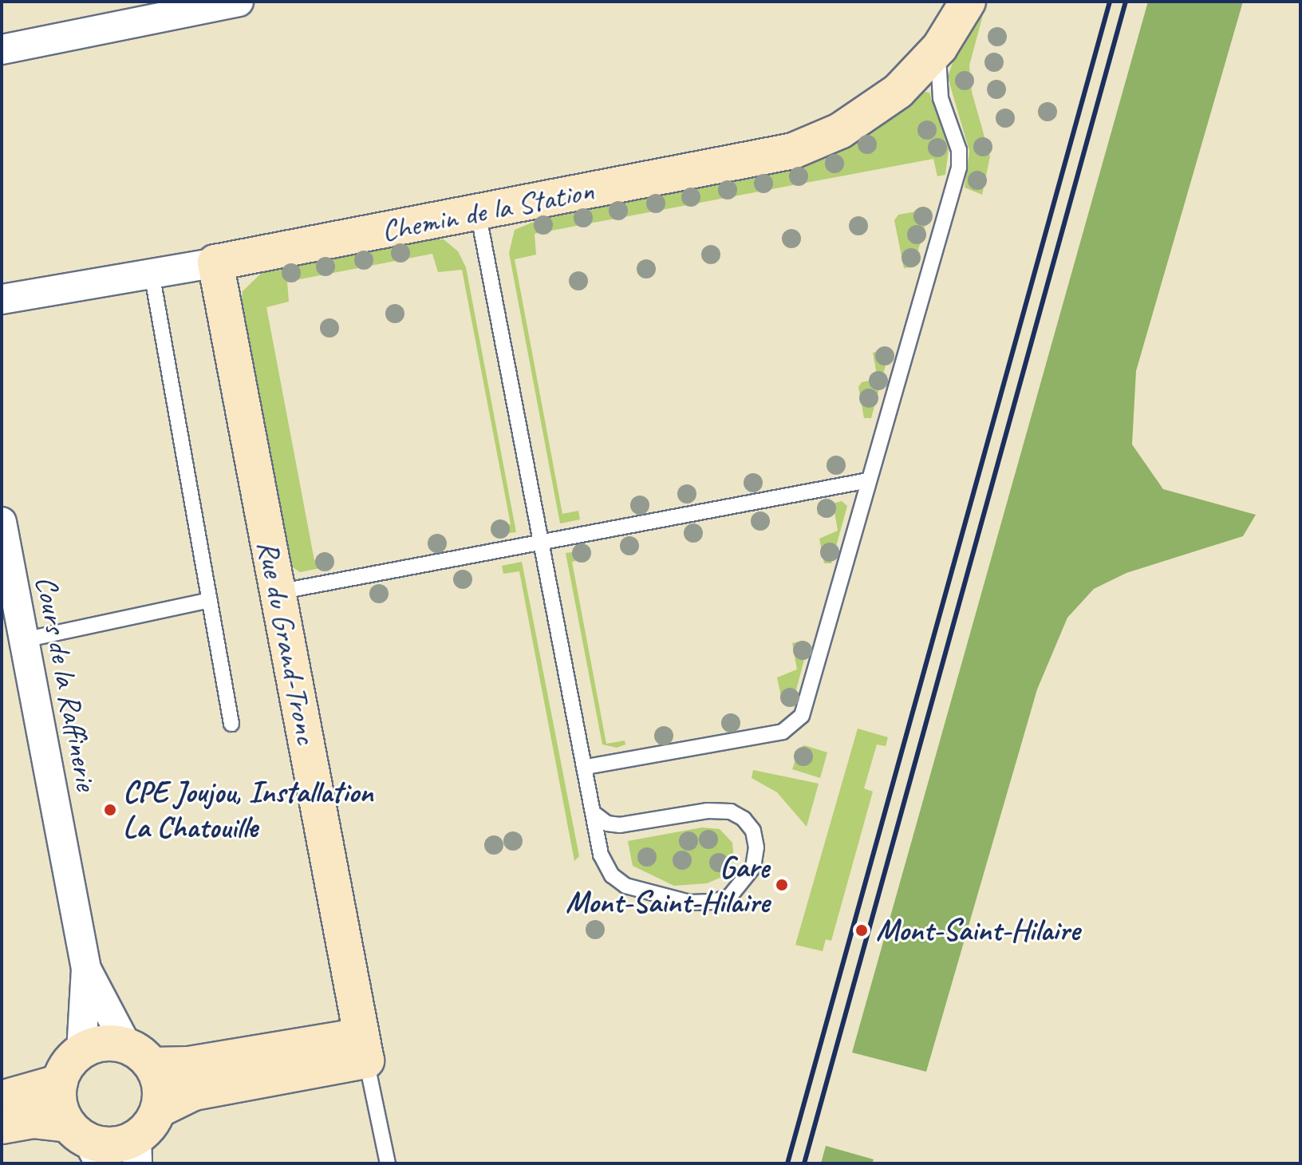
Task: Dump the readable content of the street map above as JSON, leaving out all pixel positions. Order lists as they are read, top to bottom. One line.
{"streets":{"street":["Chemin de la Station","Rue du Grand-Tronc","Cours de la Raffinerie"]},"crossings":[["Chemin de la Station","Rue du Grand-Tronc"]],"places":["CPE Joujou, Installation La Chatouille","Gare Mont-Saint-Hilaire","Mont-Saint-Hilaire"]}
